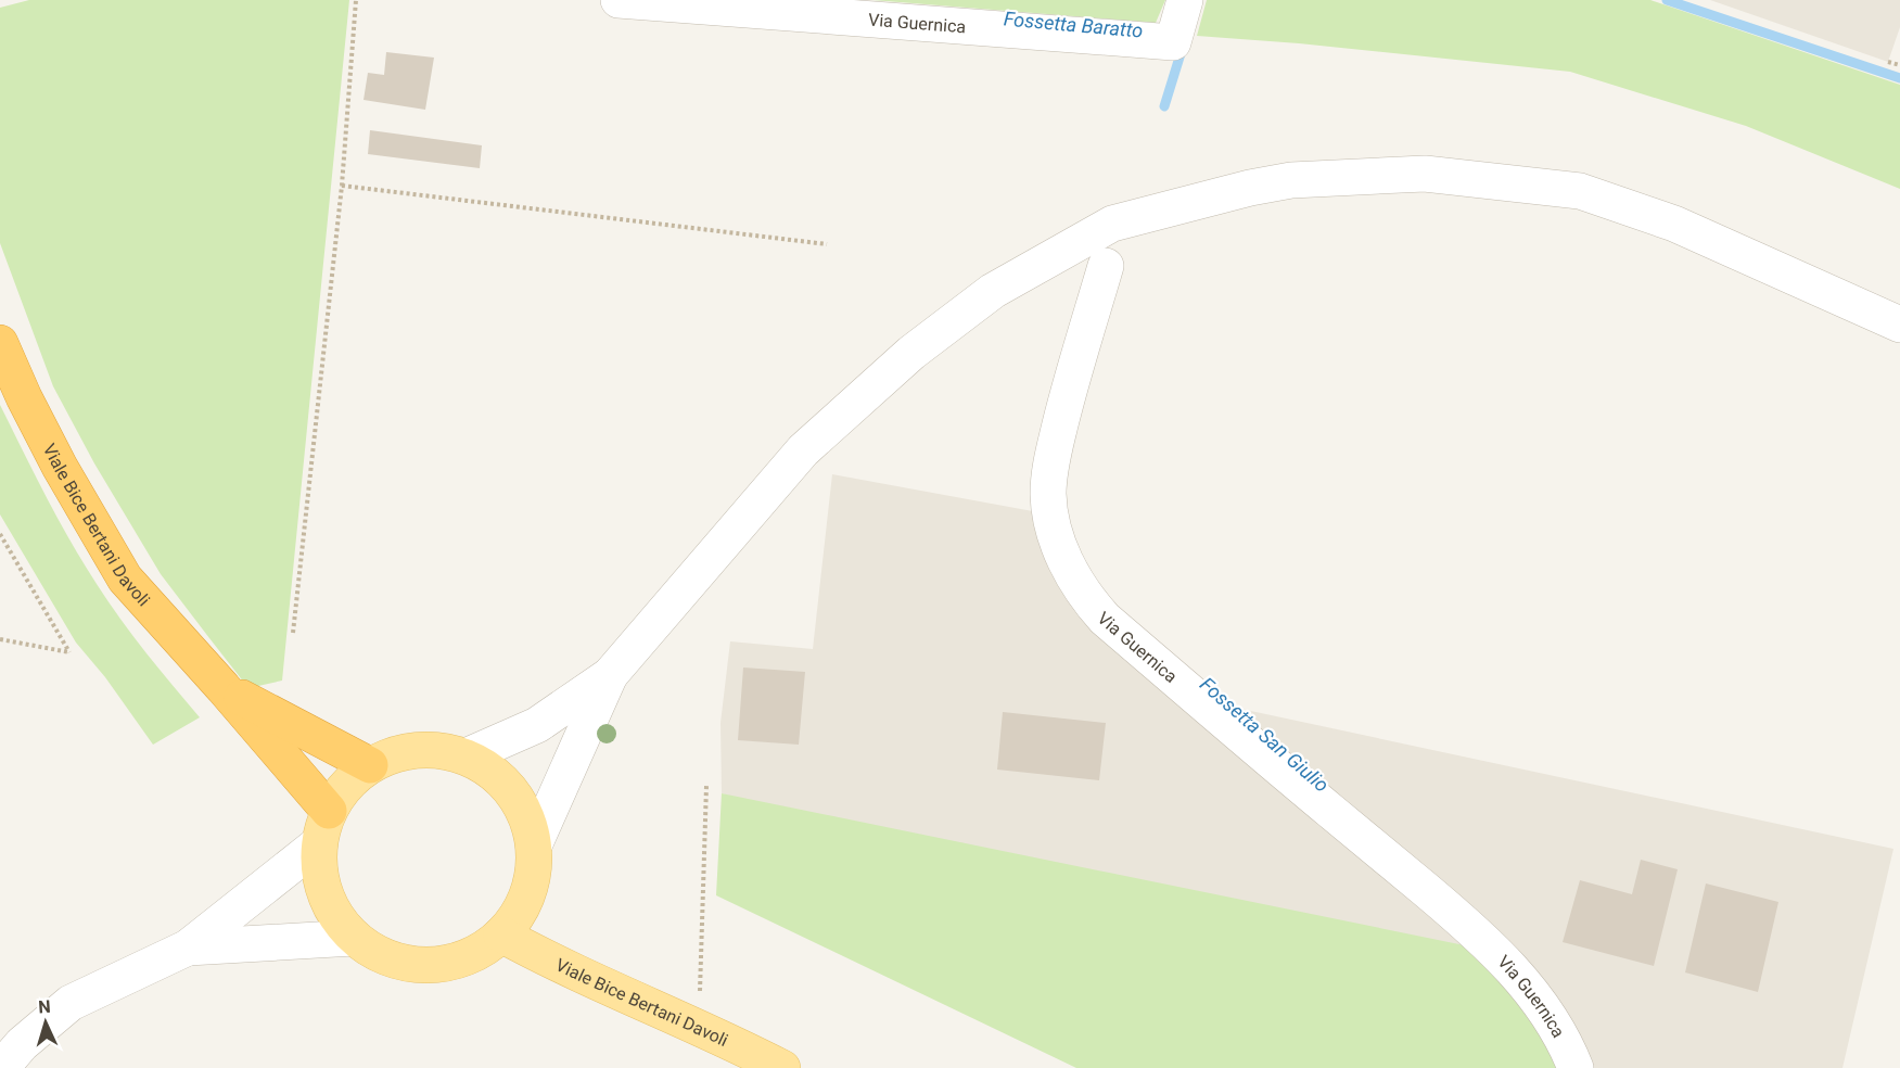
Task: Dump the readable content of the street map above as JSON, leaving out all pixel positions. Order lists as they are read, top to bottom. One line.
{"streets":{"highway":["Viale Bice Bertani Davoli"],"street":["Via Guernica"]},"water":["Fossetta Baratto","Fossetta San Giulio"],"north":"top"}
